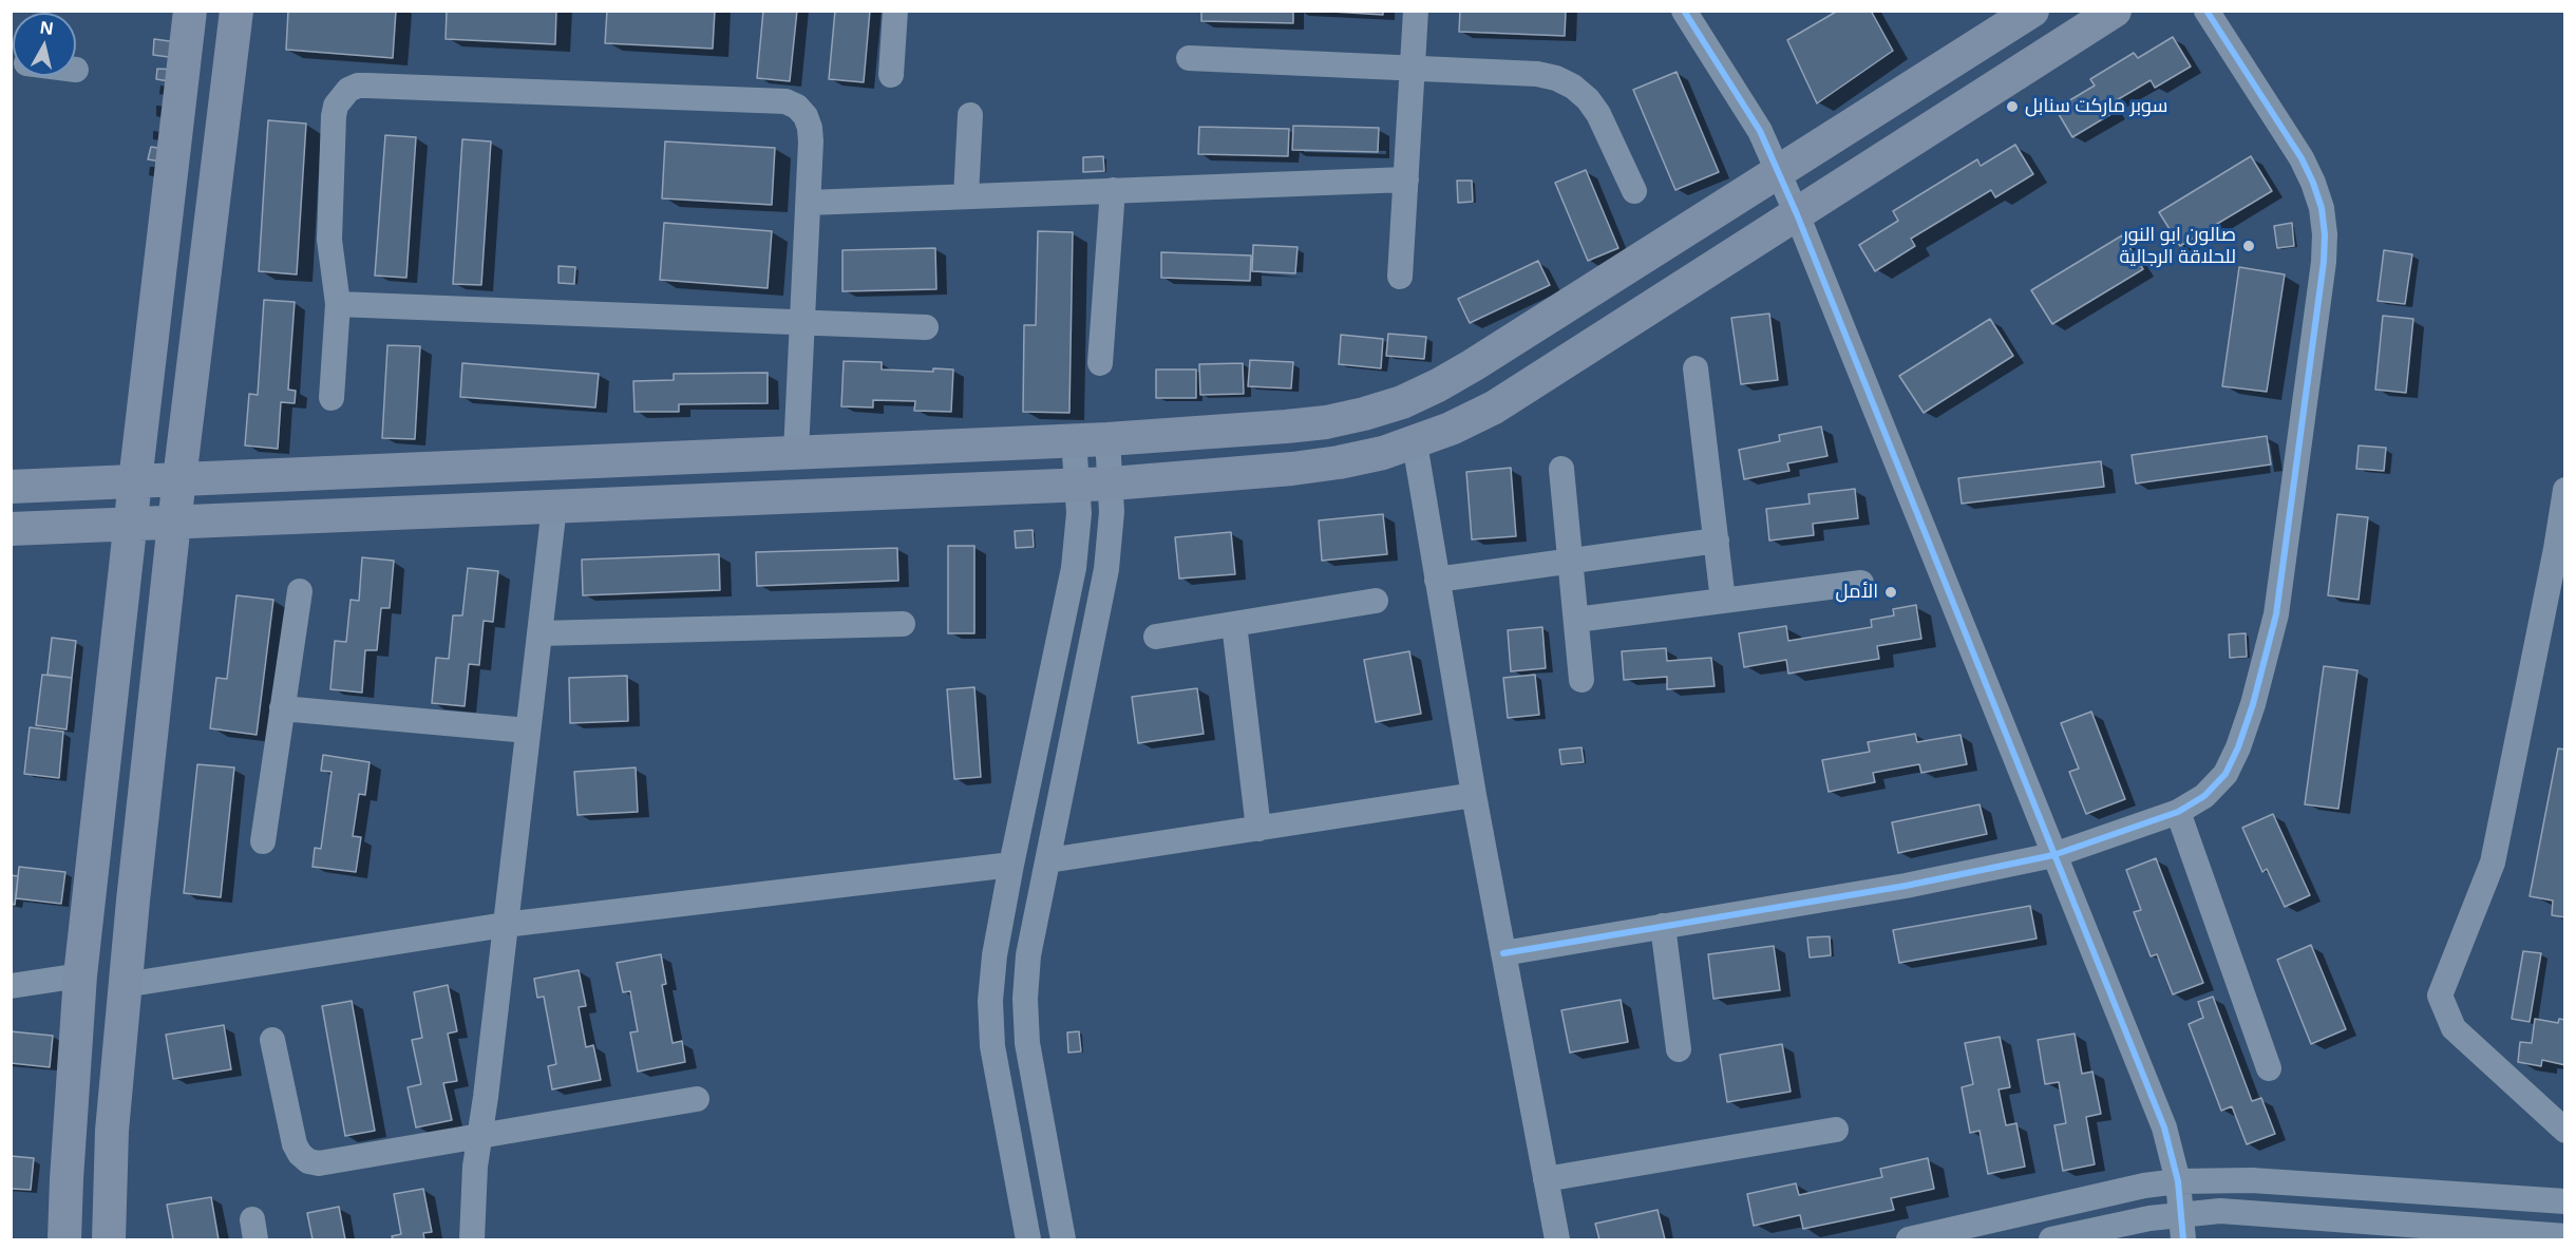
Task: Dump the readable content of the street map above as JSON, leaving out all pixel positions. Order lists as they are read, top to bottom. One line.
{"places":["سوبر ماركت سنابل","صالون ابو النور للحلاقة الرجالية","الأمل"],"north":"top"}
